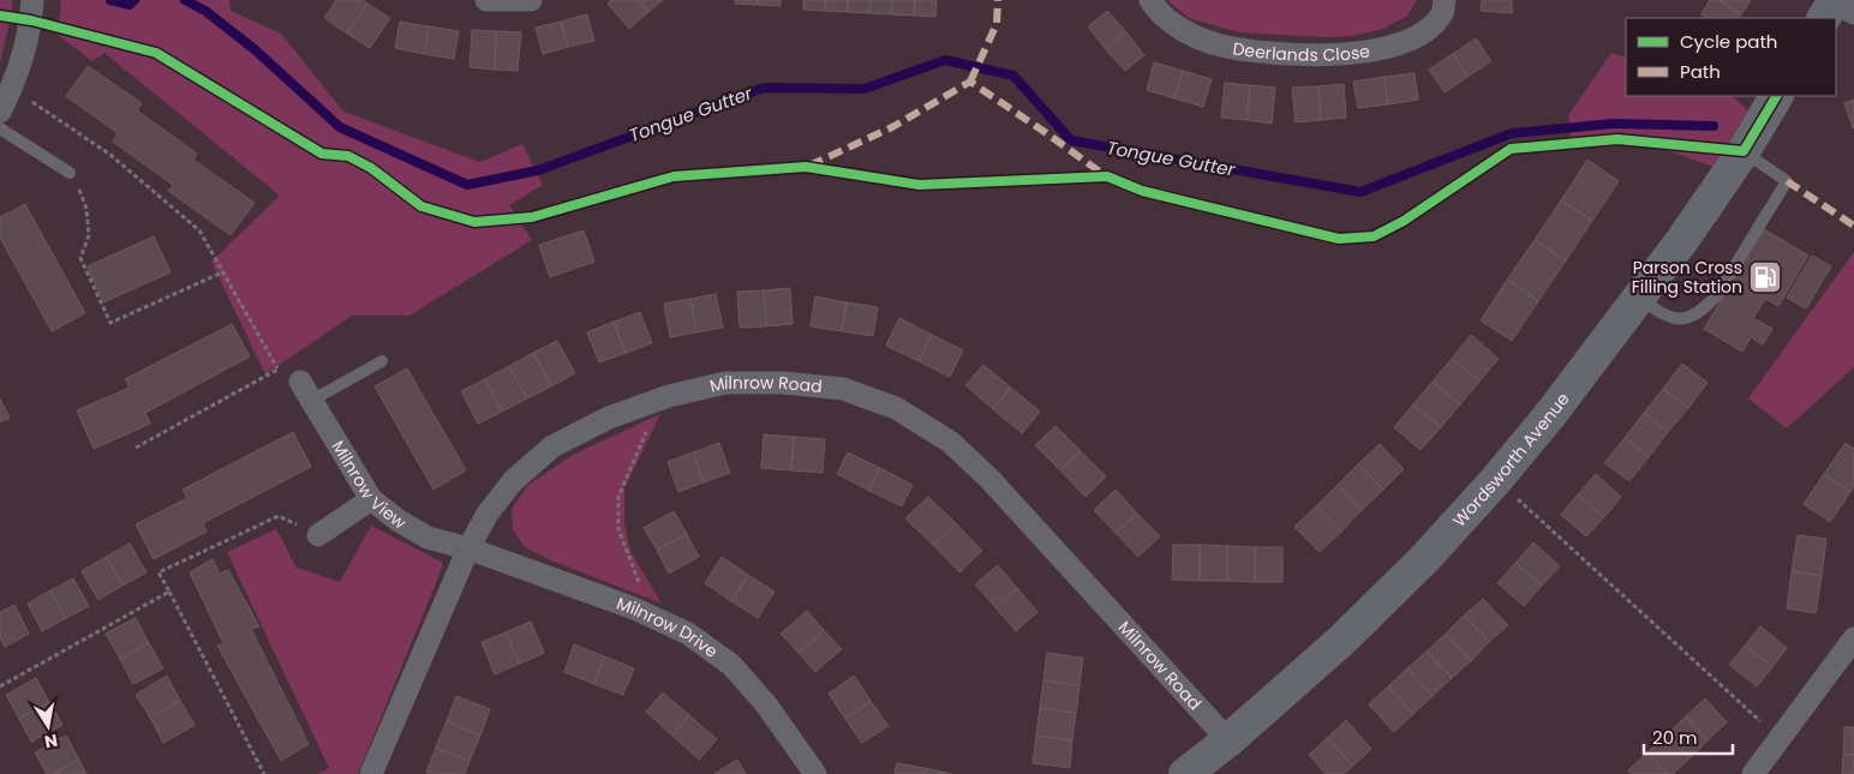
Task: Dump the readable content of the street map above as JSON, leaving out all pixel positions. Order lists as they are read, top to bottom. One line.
{"streets":{"street":["Deerlands Close","Milnrow Road","Wordsworth Avenue","Milnrow View","Milnrow Drive"]},"crossings":[["Milnrow Road","Wordsworth Avenue"],["Milnrow Road","Milnrow View"],["Milnrow Road","Milnrow Drive"],["Milnrow View","Milnrow Drive"]],"water":["Tongue Gutter"],"places":{"fuel station":["Parson Cross Filling Station"]},"legend":["Cycle path","Path"],"scale_bar":"20 m","north":"bottom"}
